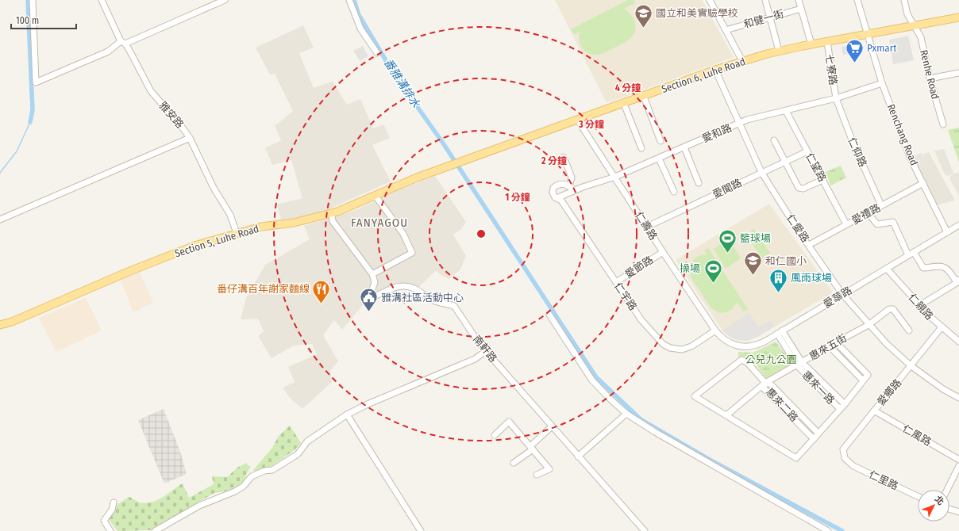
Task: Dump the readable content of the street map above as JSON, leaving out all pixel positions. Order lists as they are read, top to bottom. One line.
{"streets":{"main road":["Section 6, Luhe Road","Section 5, Luhe Road"],"street":["和健一街","七寮路","Renhe Road","雅安路","愛和路","Renchang Road","仁仰路","仁望路","愛聞路","愛禮路","仁壽路","仁愛路","愛節路","仁宇路","愛華路","仁親路","惠來五街","南軒路","惠來一路","愛鄉路","惠來二路","仁風路","仁里路"]},"crossings":[["七寮路","Section 6, Luhe Road"],["七寮路","愛和路"],["七寮路","仁仰路"],["Renhe Road","Section 6, Luhe Road"],["Section 6, Luhe Road","Renchang Road"],["Section 6, Luhe Road","仁壽路"],["Section 6, Luhe Road","仁愛路"],["Section 6, Luhe Road","Section 5, Luhe Road"],["雅安路","Section 5, Luhe Road"],["愛和路","Renchang Road"],["愛和路","仁仰路"],["愛和路","仁望路"],["愛和路","仁壽路"],["愛和路","仁愛路"],["愛和路","仁宇路"],["Renchang Road","愛禮路"],["Renchang Road","愛華路"],["仁仰路","愛禮路"],["仁望路","愛聞路"],["仁望路","愛禮路"],["愛聞路","仁壽路"],["愛聞路","仁愛路"],["愛禮路","仁愛路"],["仁壽路","愛節路"],["仁壽路","仁宇路"],["仁壽路","愛華路"],["仁愛路","愛華路"],["仁愛路","惠來五街"],["仁愛路","愛鄉路"],["愛節路","仁宇路"],["仁宇路","愛華路"],["愛華路","仁親路"],["愛華路","惠來一路"],["仁親路","愛鄉路"],["惠來五街","惠來一路"],["惠來五街","惠來二路"],["愛鄉路","仁風路"],["愛鄉路","仁里路"]],"districts":["FANYAGOU"],"water":["番雅溝排水"],"parks":["公兒九公園"],"places":{"school or university":["國立和美實驗學校","和仁國小"],"supermarket":["Pxmart"],"sports":["籃球場","操場"],"building":["風雨球場"],"restaurant":["番仔溝百年謝家麵線"],"public building":["雅溝社區活動中心"]},"scale_bar":"100 m","north":"top right","rings":["4 分鐘","3 分鐘","2 分鐘","1 分鐘"]}
